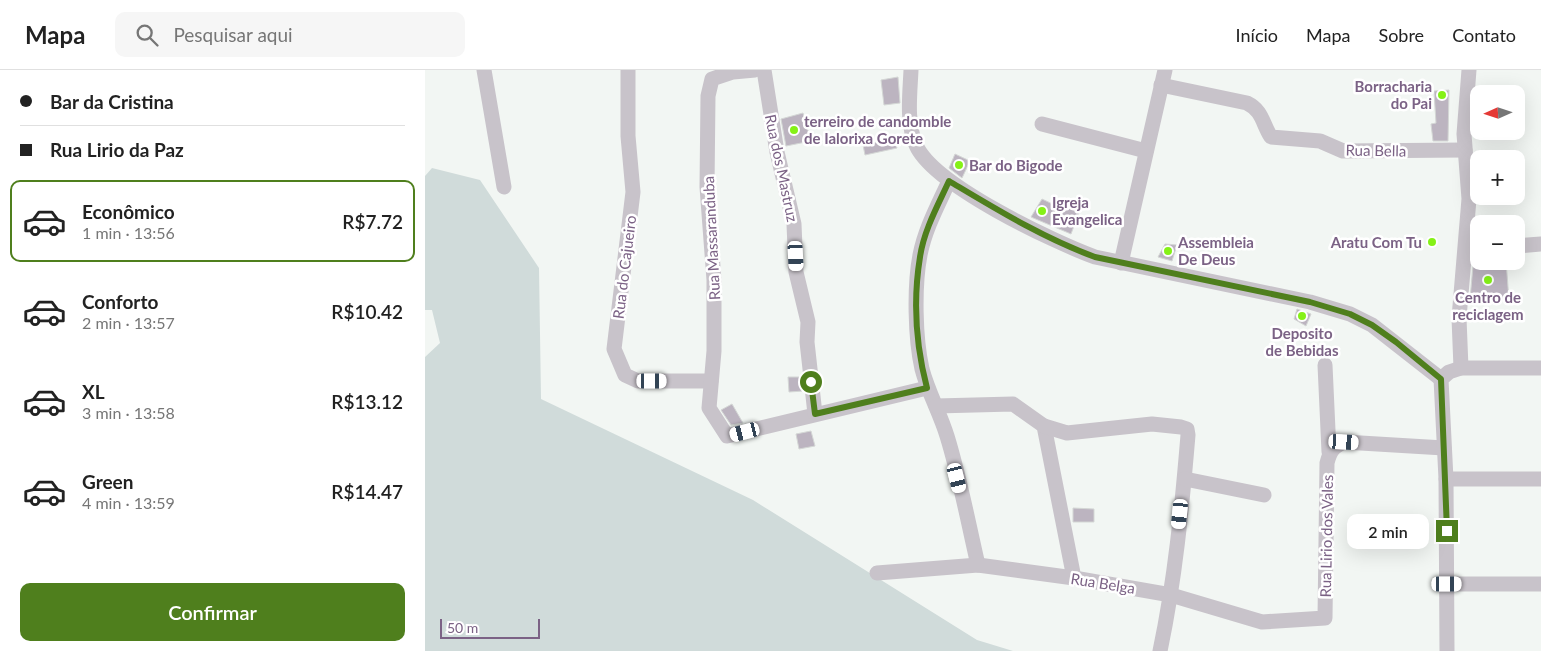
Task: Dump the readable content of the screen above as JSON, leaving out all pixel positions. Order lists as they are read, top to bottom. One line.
{"streets":{"street":["Rua Bella","Rua dos Mastruz","Rua Massaranduba","Rua do Cajueiro","Rua Lirio dos Vales","Rua Belga"]},"crossings":[["Rua dos Mastruz","Rua Massaranduba"],["Rua Massaranduba","Rua do Cajueiro"],["Rua Lirio dos Vales","Rua Belga"]],"places":["Borracharia do Pai","terreiro de candomble de Ialorixa Gorete","Bar do Bigode","Igreja Evangelica","Aratu Com Tu","Assembleia De Deus","Centro de reciclagem","Deposito de Bebidas"],"scale_bar":"50 m","north":"left","page":{"header":"Mapa","search":"Pesquisar aqui","nav":["Início","Mapa","Sobre","Contato"],"banner":["Bar da Cristina","Rua Lirio da Paz"],"map_buttons":["+","−"],"list":[{"name":"Econômico","note":"1 min · 13:56","value":"R$7.72"},{"name":"Conforto","note":"2 min · 13:57","value":"R$10.42"},{"name":"XL","note":"3 min · 13:58","value":"R$13.12"},{"name":"Green","note":"4 min · 13:59","value":"R$14.47"}],"bubble":"2 min","buttons":"Confirmar","scale":"50 m"}}
